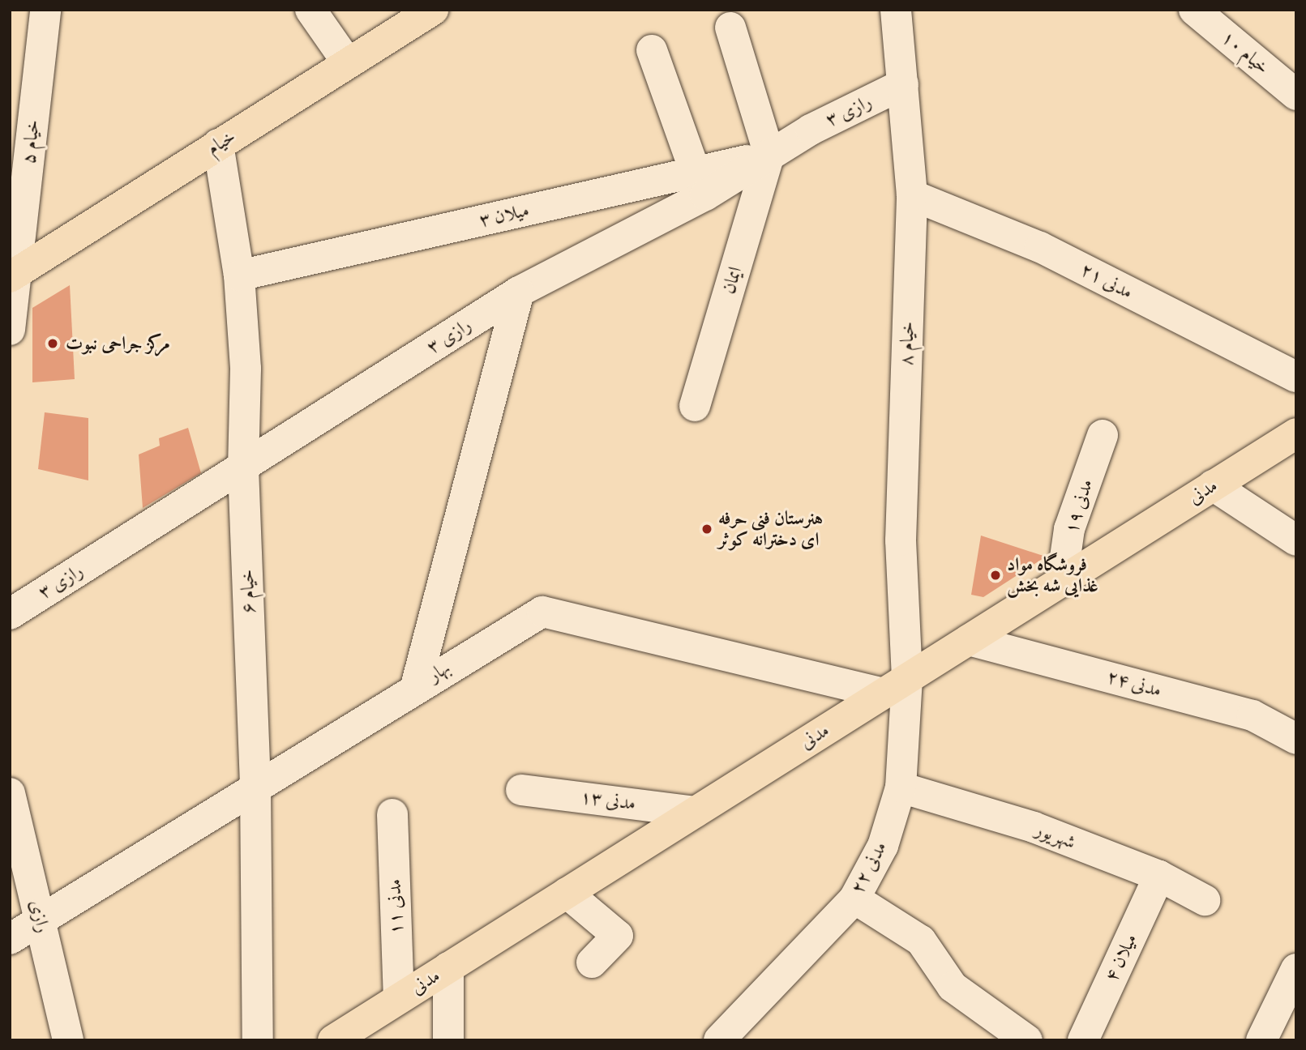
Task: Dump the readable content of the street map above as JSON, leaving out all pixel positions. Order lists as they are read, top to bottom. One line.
{"streets":{"main road":["خیام","مدنی"],"street":["خیام ۱۰","رازی ۳","خیام ۵","میلان ۳","ایمان","مدنی ۲۱","خیام ۸","مدنی ۱۹","خیام ۶","بهار","مدنی ۲۴","مدنی ۱۳","شهریور","مدنی ۲۲","مدنی ۱۱","رازی","میلان ۴"]},"crossings":[["رازی ۳","میلان ۳"],["رازی ۳","ایمان"],["رازی ۳","خیام ۸"],["رازی ۳","خیام ۶"],["خیام ۵","خیام"],["خیام","خیام ۶"],["میلان ۳","ایمان"],["میلان ۳","خیام ۶"],["مدنی ۲۱","خیام ۸"],["خیام ۸","مدنی"],["خیام ۸","بهار"],["خیام ۸","مدنی ۲۲"],["مدنی","مدنی ۱۹"],["مدنی","بهار"],["مدنی","مدنی ۲۴"],["مدنی","مدنی ۱۳"],["مدنی","مدنی ۲۲"],["مدنی","مدنی ۱۱"],["خیام ۶","بهار"],["بهار","مدنی ۲۲"],["بهار","رازی"],["شهریور","مدنی ۲۲"],["شهریور","میلان ۴"]],"places":["مرکز جراحی نبوت","هنرستان فنی حرفه ای دخترانه کوثر","فروشگاه مواد غذایی شه بخش"]}
